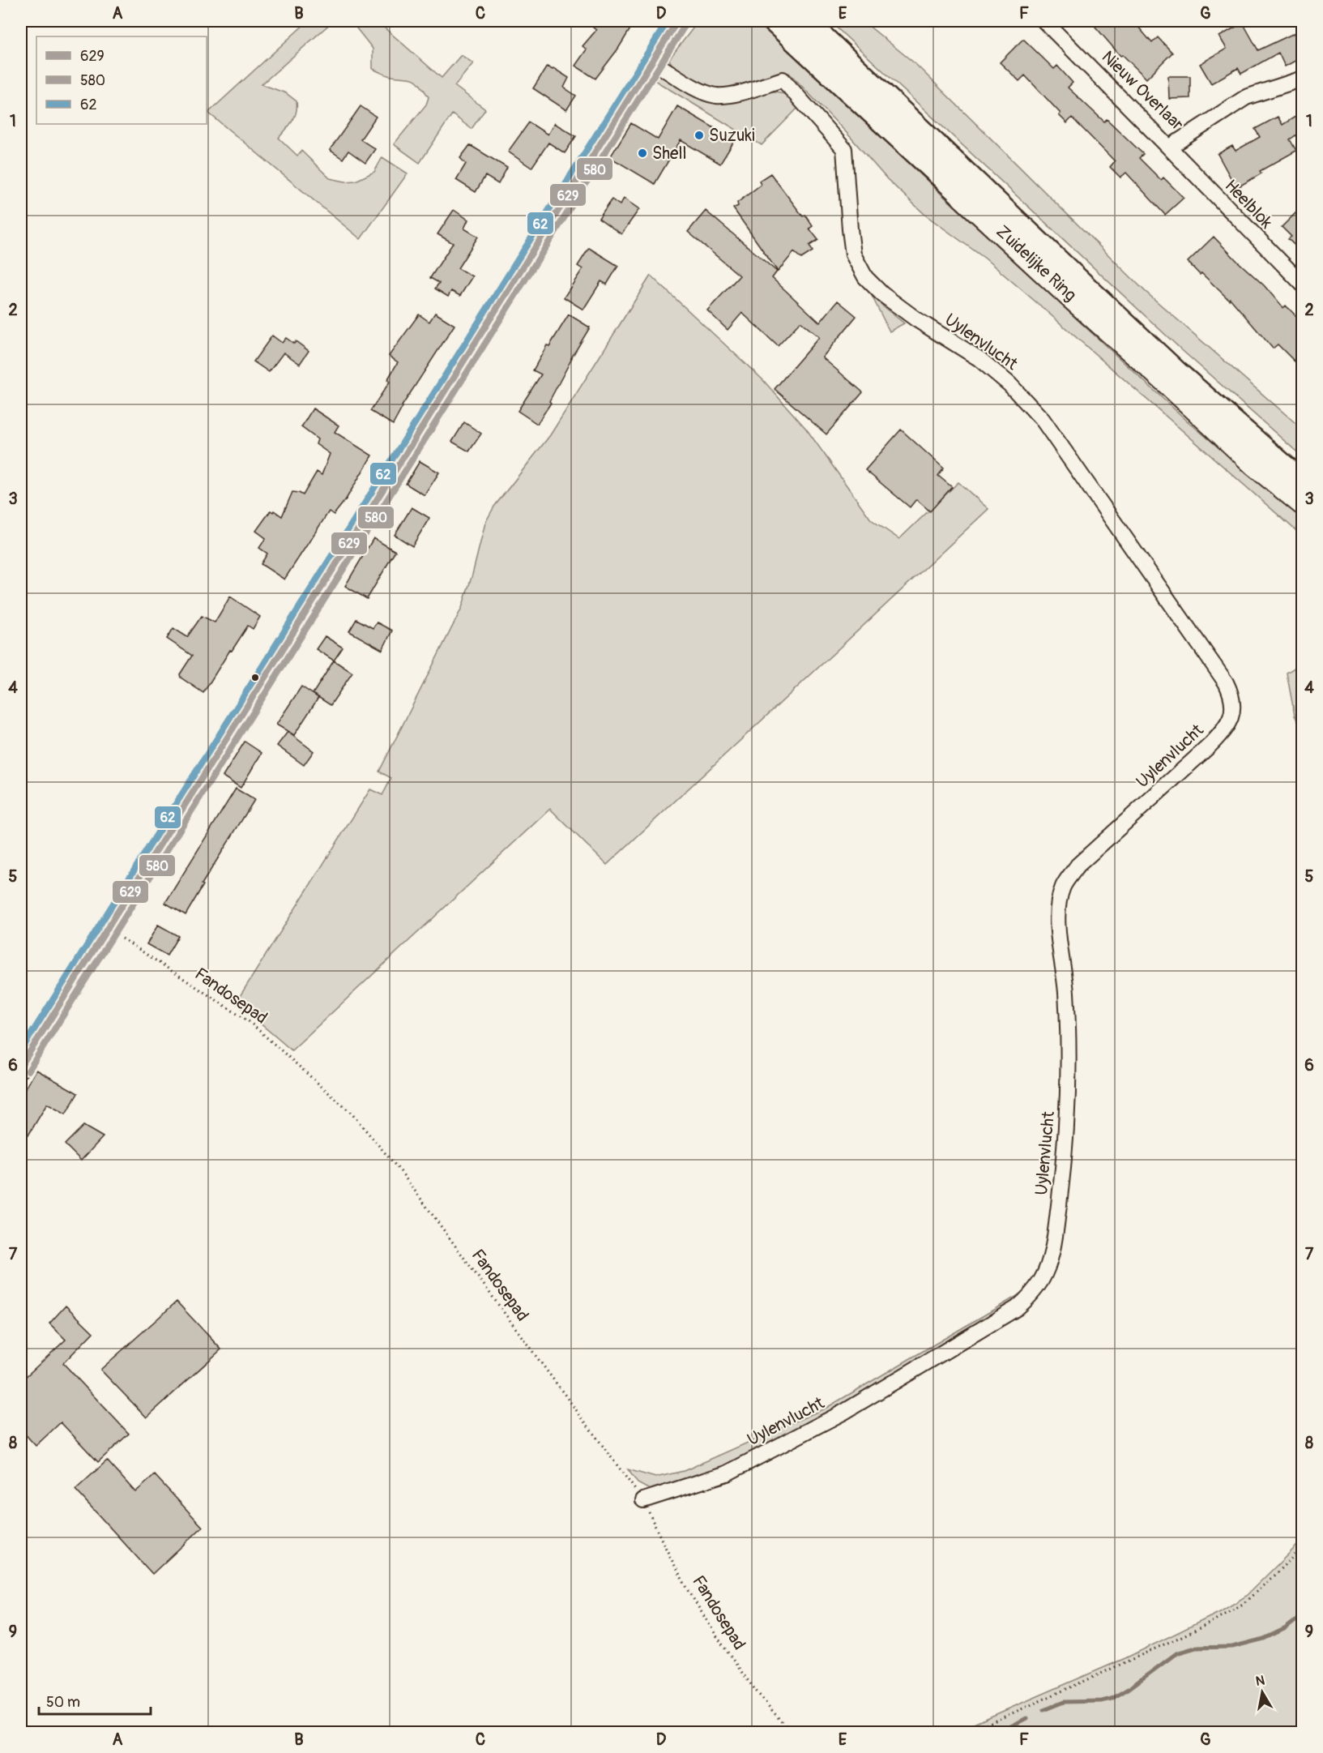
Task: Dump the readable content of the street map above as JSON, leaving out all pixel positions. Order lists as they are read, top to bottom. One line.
{"streets":{"highway":["Zuidelijke Ring"],"street":["Nieuw Overlaar","Heelblok","Uylenvlucht"],"path":["Fandosepad"]},"crossings":[["Nieuw Overlaar","Heelblok"],["Uylenvlucht","Fandosepad"]],"places":["Suzuki","Shell"],"lines":["transit line 629","transit line 62","transit line 580"],"legend":["629","580","62"],"scale_bar":"50 m","north":"top","grid":{"columns":["A","B","C","D","E","F","G"],"rows":["1","2","3","4","5","6","7","8","9"]}}
